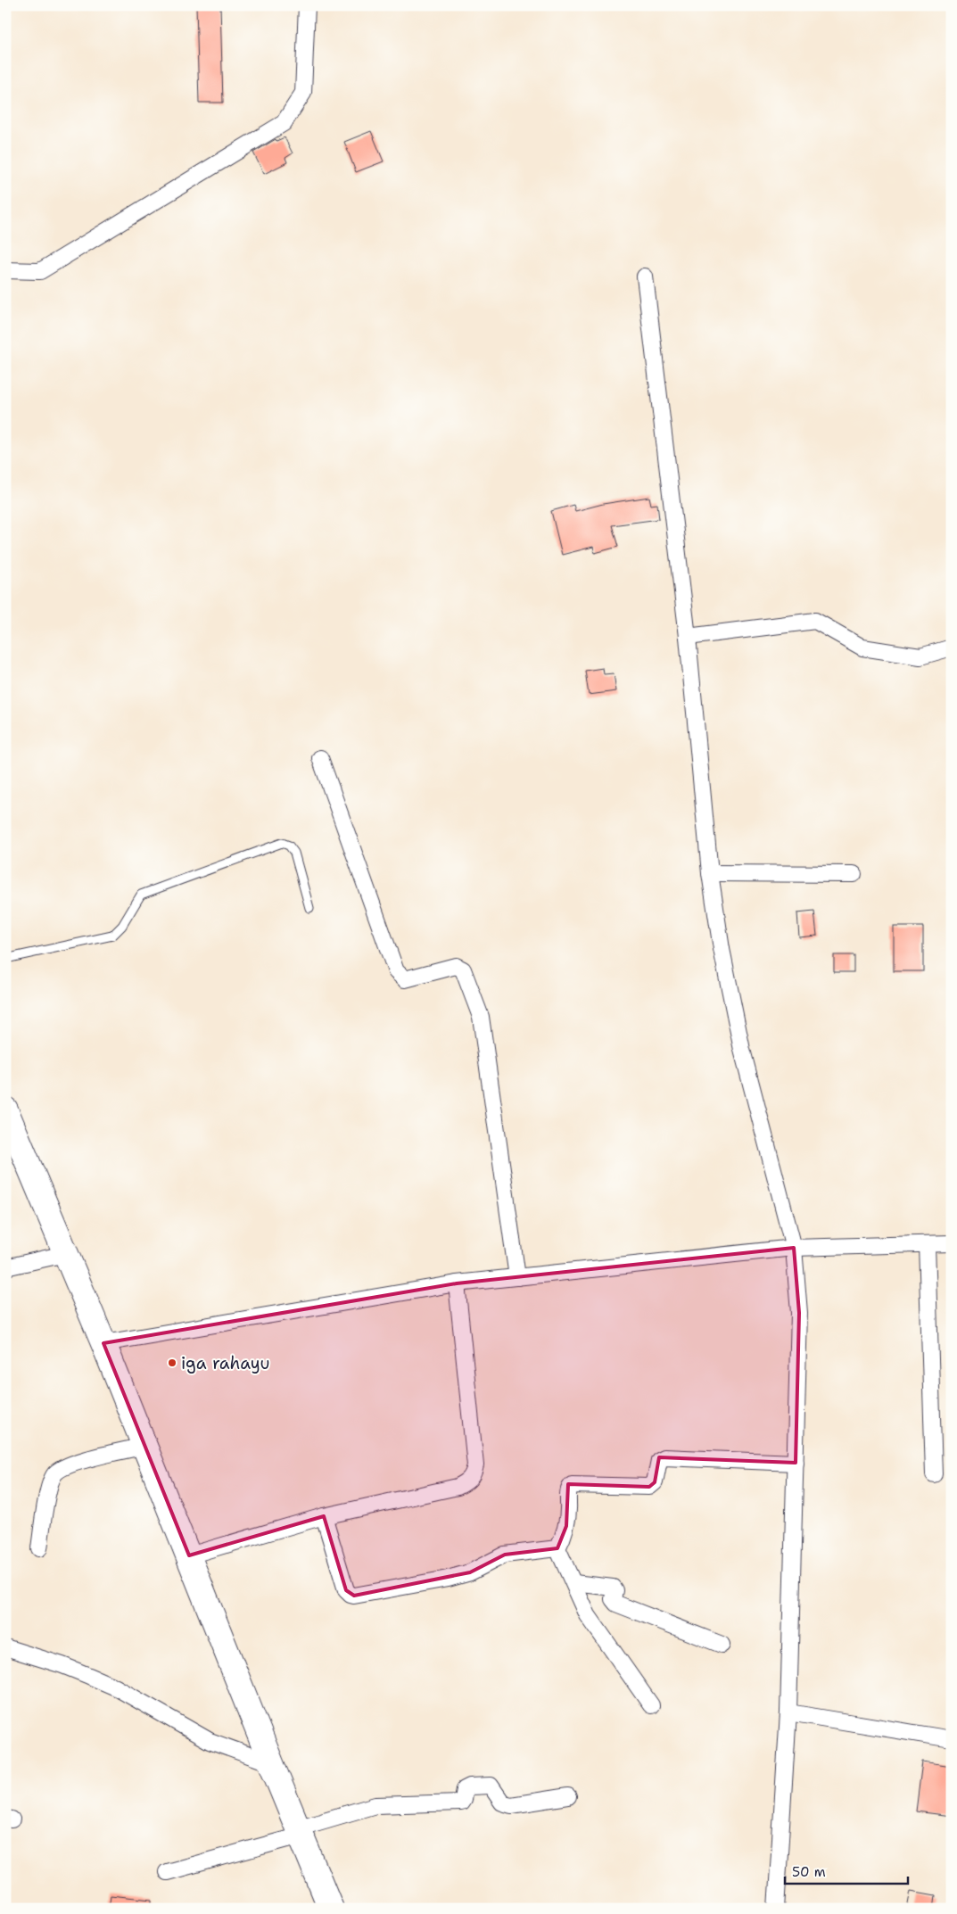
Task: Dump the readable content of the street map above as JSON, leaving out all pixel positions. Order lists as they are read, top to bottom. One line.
{"places":["iga rahayu"],"scale_bar":"50 m"}
